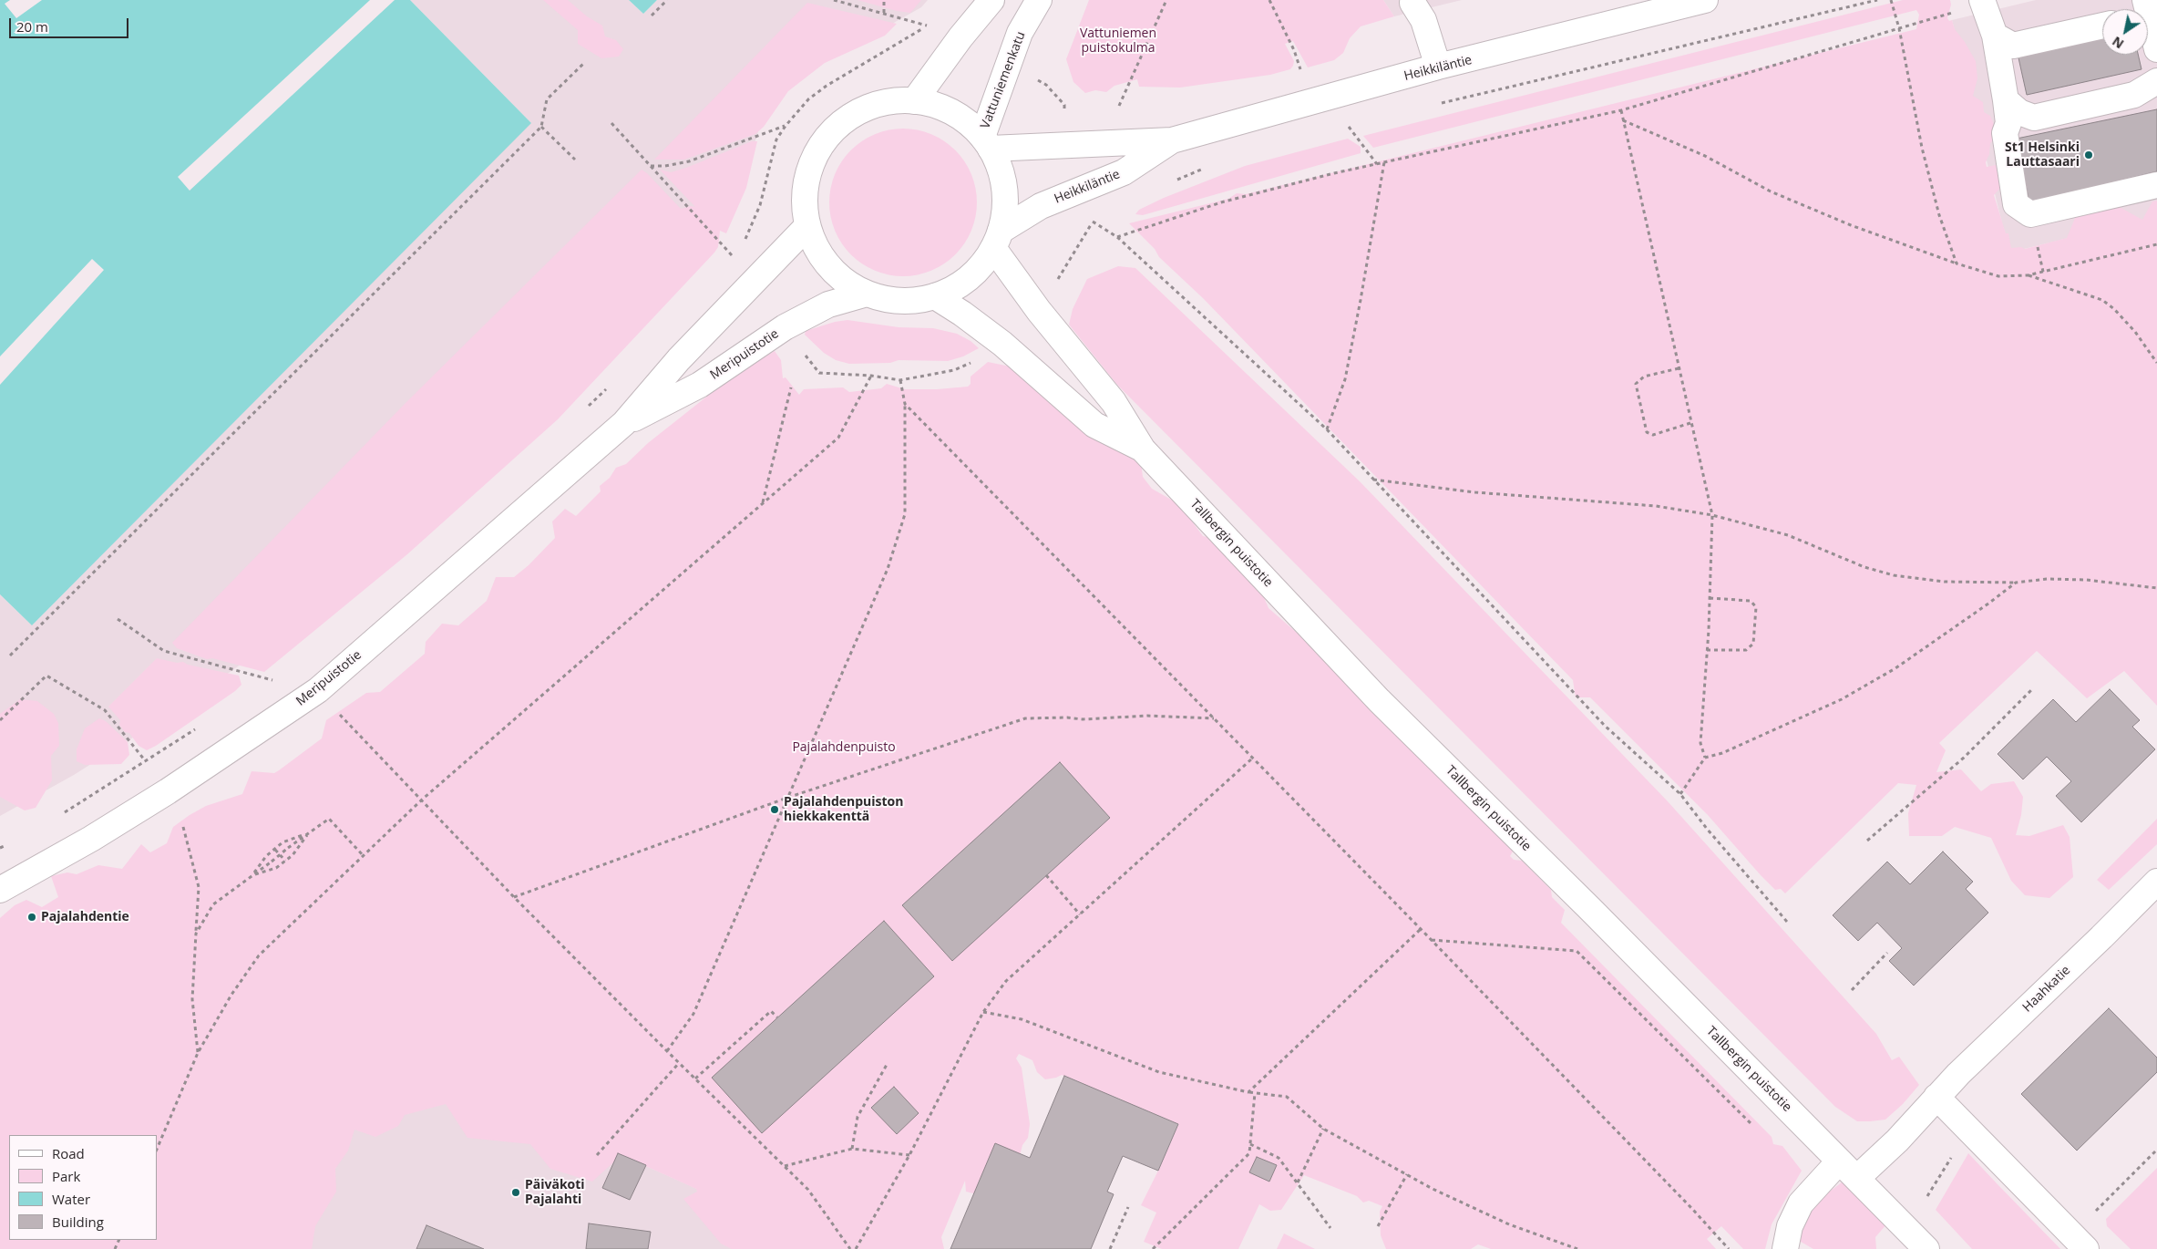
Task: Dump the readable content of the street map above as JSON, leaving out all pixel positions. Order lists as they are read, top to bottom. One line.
{"streets":{"street":["Heikkiläntie","Vattuniemenkatu","Meripuistotie","Tallbergin puistotie","Haahkatie"]},"crossings":[["Heikkiläntie","Vattuniemenkatu"],["Heikkiläntie","Tallbergin puistotie"]],"parks":["Vattuniemen puistokulma","Pajalahdenpuisto"],"places":["St1 Helsinki Lauttasaari","Pajalahdenpuiston hiekkakenttä","Pajalahdentie","Päiväkoti Pajalahti"],"legend":["Road","Park","Water","Building"],"scale_bar":"20 m","north":"bottom left"}
